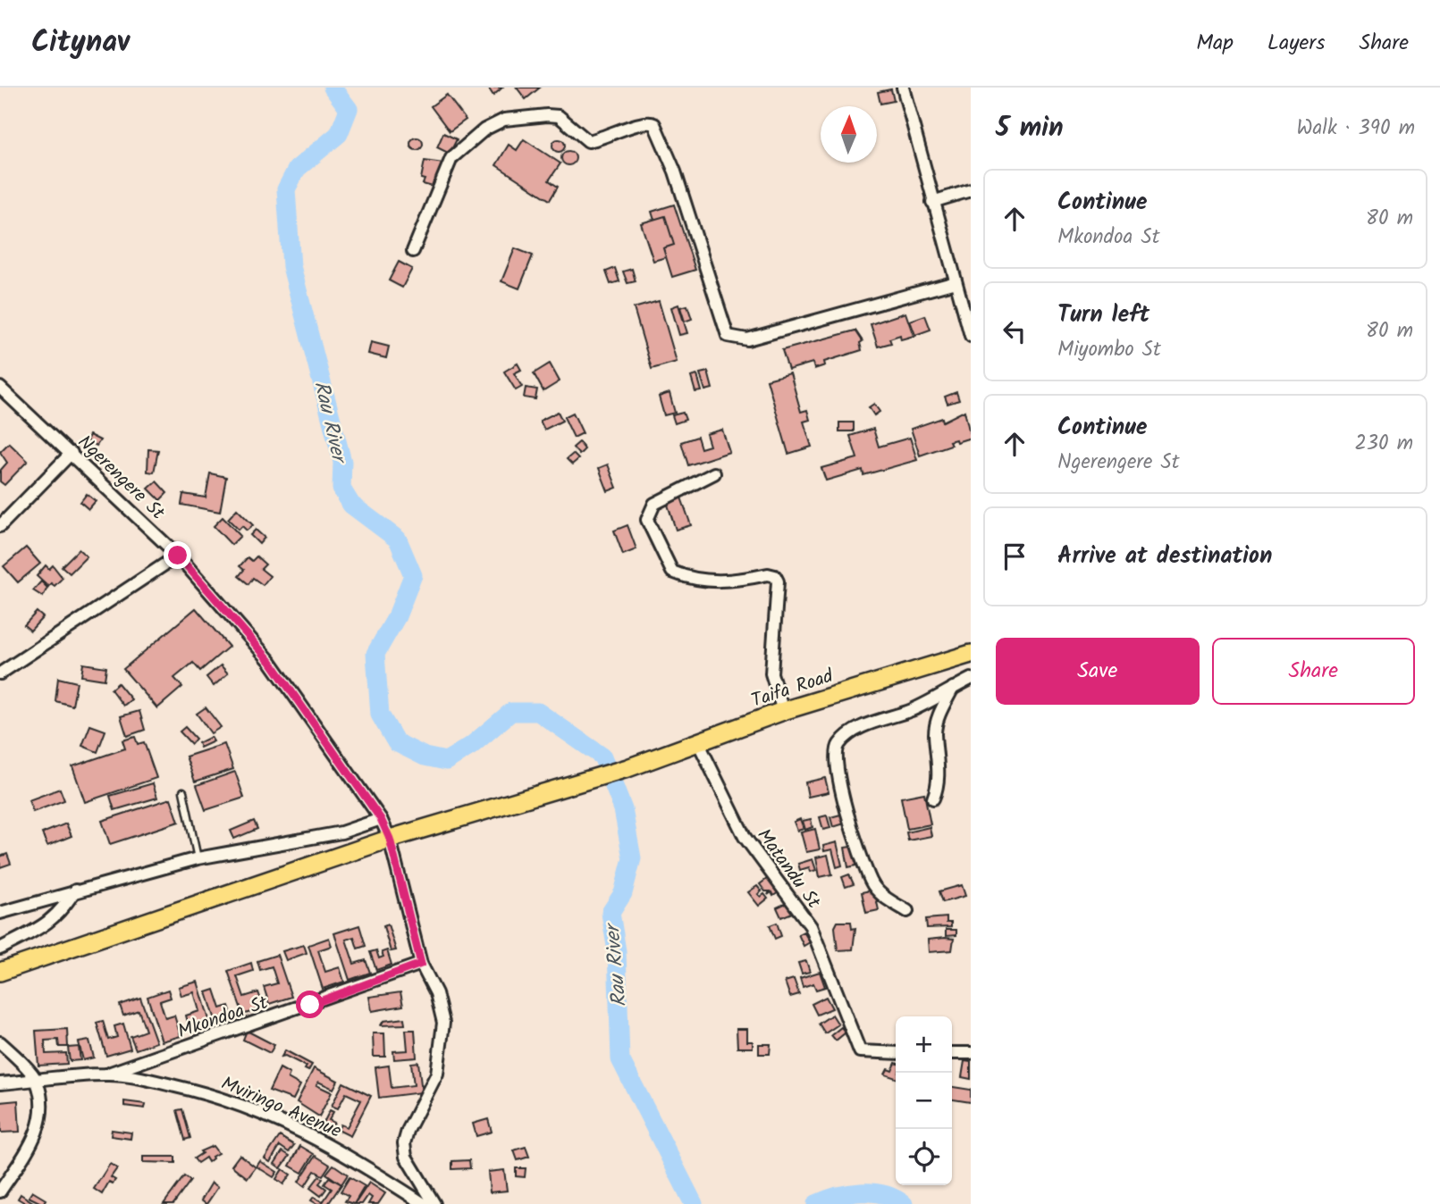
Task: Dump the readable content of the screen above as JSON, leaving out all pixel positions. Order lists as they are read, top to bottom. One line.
{"streets":{"highway":["Taifa Road"],"street":["Ngerengere St","Matandu St","Mkondoa St","Mviringo Avenue"]},"crossings":[["Ngerengere St","Taifa Road"],["Ngerengere St","Mkondoa St"],["Taifa Road","Matandu St"],["Mkondoa St","Mviringo Avenue"]],"water":["Rau River"],"north":"top","page":{"header":"Citynav","nav":["Map","Layers","Share"],"heading":["5 min","Walk · 390 m"],"list":[["Continue","Mkondoa St","80 m"],["Turn left","Miyombo St","80 m"],["Continue","Ngerengere St","230 m"],"Arrive at destination"],"buttons":["Save","Share"],"map_buttons":["+","−"]}}
